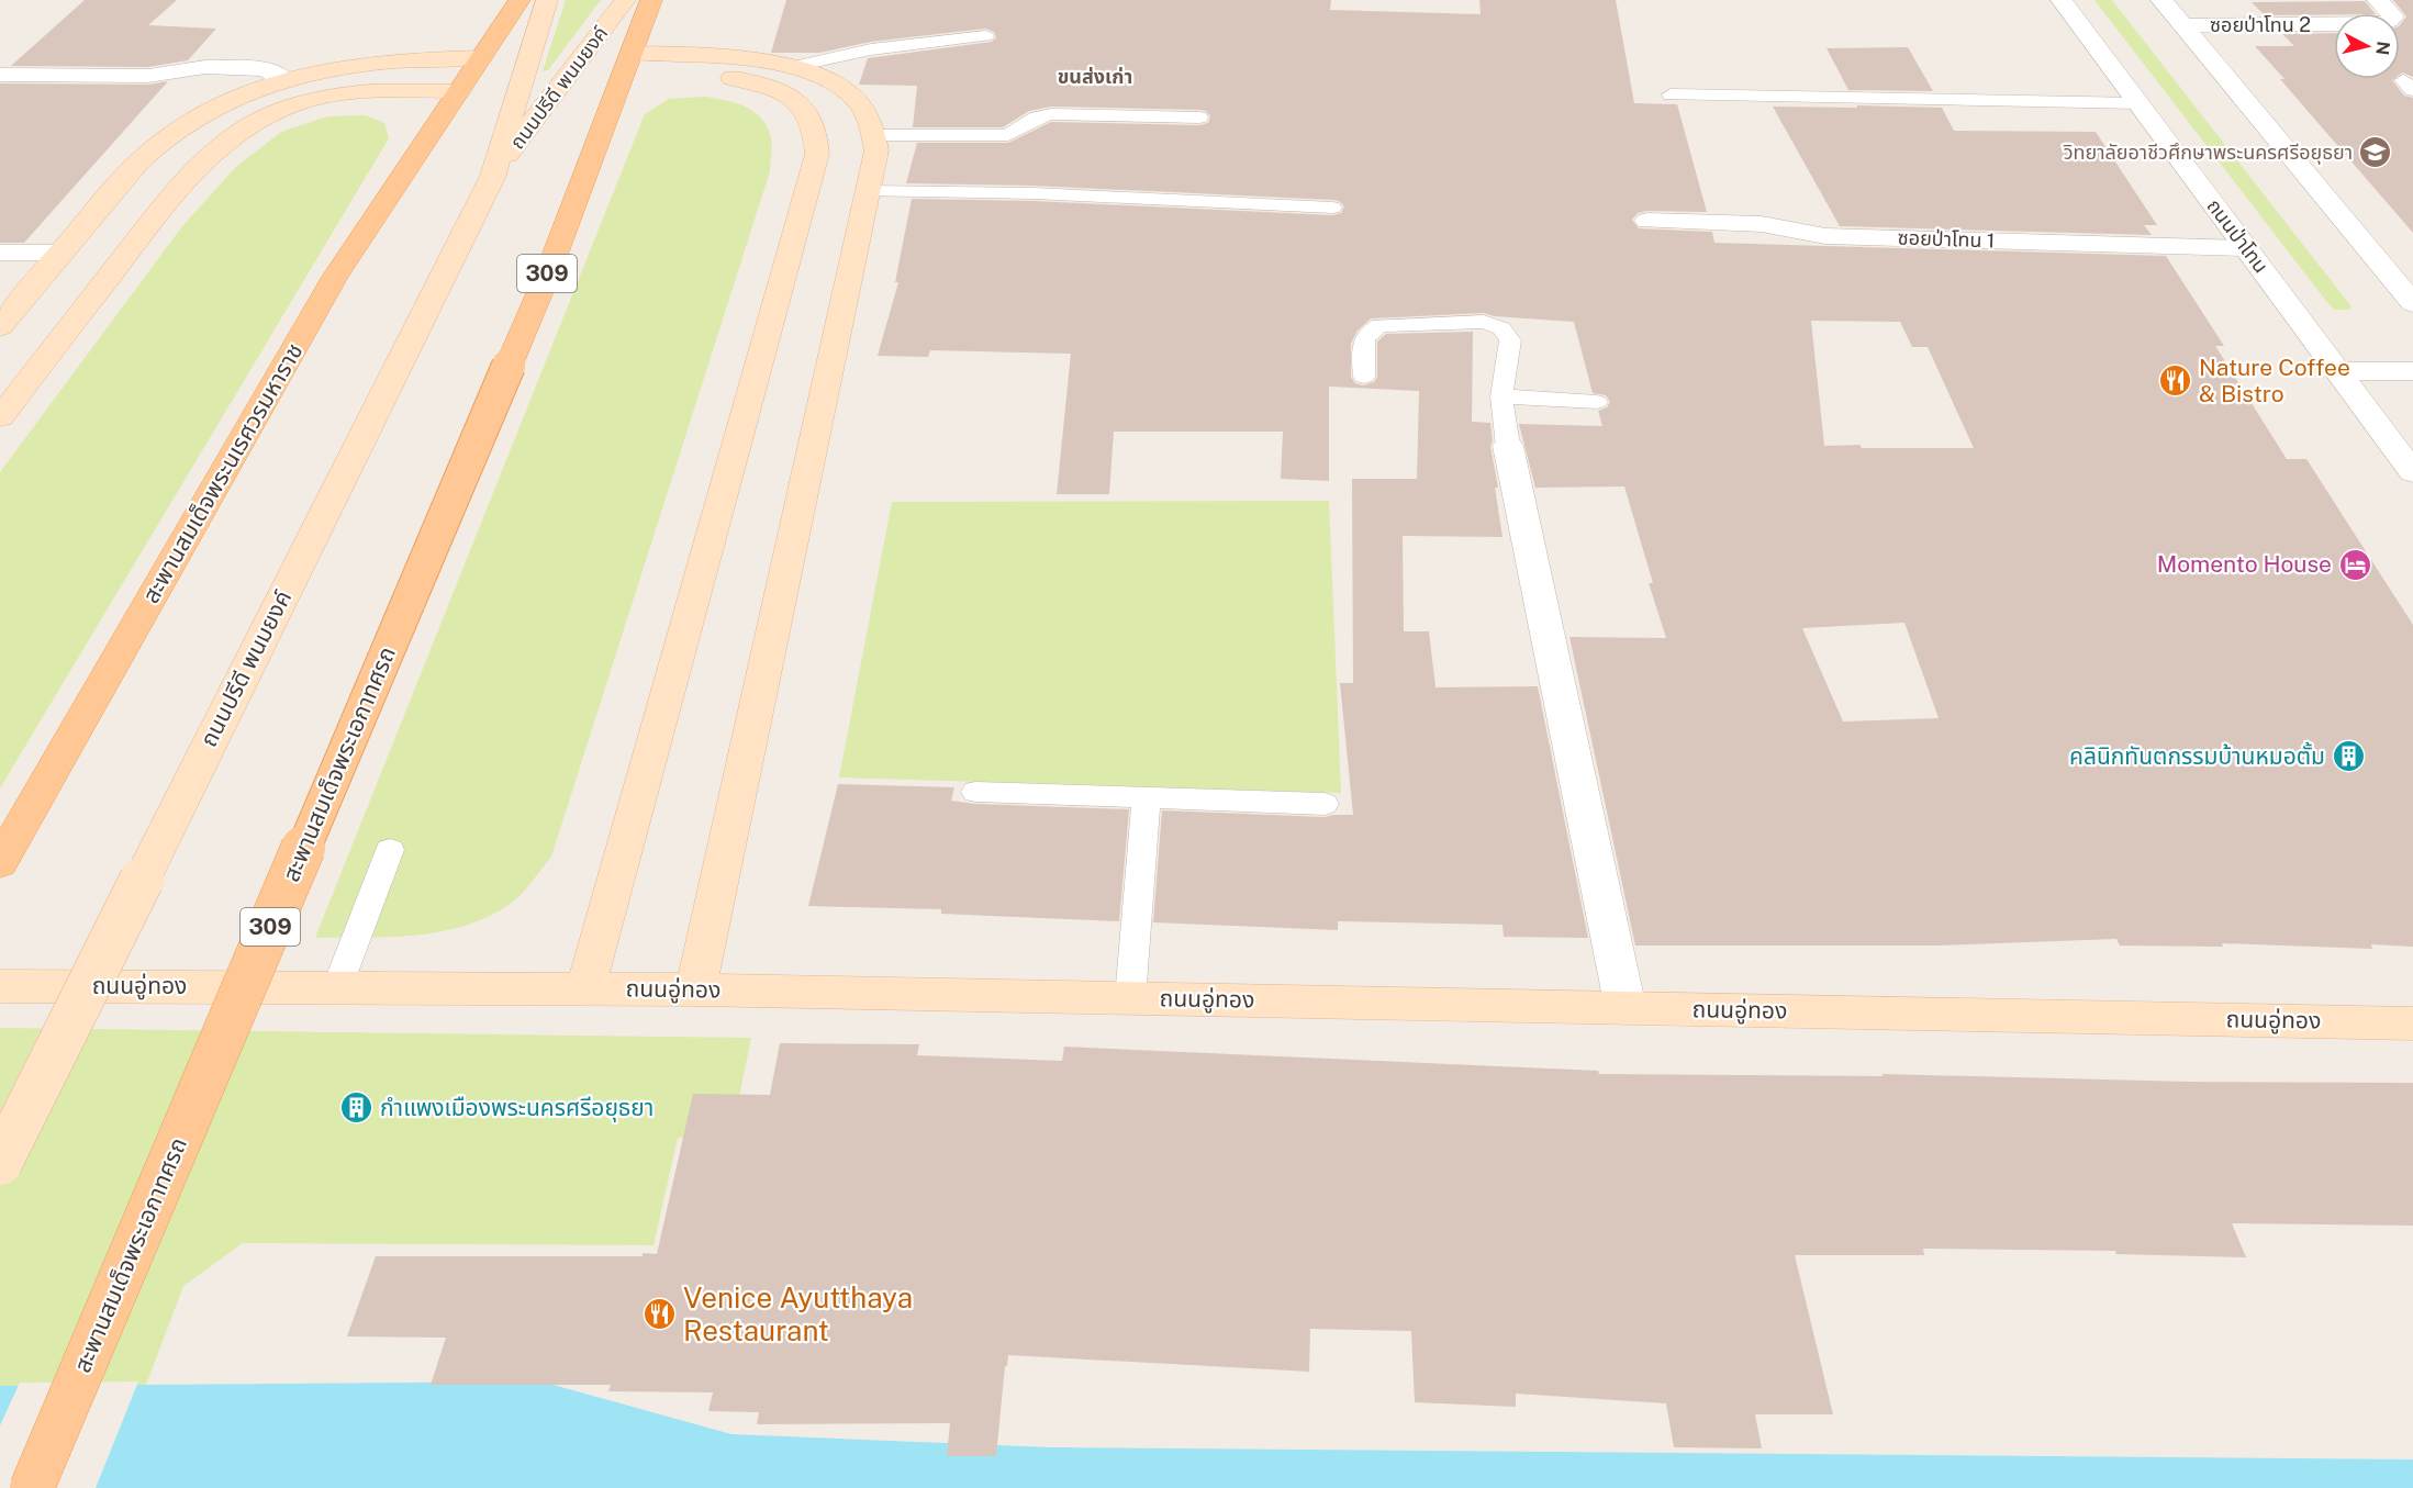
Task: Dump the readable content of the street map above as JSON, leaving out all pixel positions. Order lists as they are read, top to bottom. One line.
{"streets":{"main road":["ถนนปรีดี พนมยงค์","309","สะพานสมเด็จพระนเรศวรมหาราช","สะพานสมเด็จพระเอกาทศรถ","ถนนอู่ทอง"],"street":["ซอยป่าโทน 2","ถนนป่าโทน","ซอยป่าโทน 1"]},"crossings":[["ถนนปรีดี พนมยงค์","สะพานสมเด็จพระเอกาทศรถ"],["ถนนป่าโทน","ซอยป่าโทน 1"]],"districts":["ขนส่งเก่า"],"places":{"school or university":["วิทยาลัยอาชีวศึกษาพระนครศรีอยุธยา"],"restaurant":["Nature Coffee & Bistro","Venice Ayutthaya Restaurant"],"hotel":["Momento House"],"building":["คลินิกทันตกรรมบ้านหมอตั้ม","กำแพงเมืองพระนครศรีอยุธยา"]},"north":"right"}
